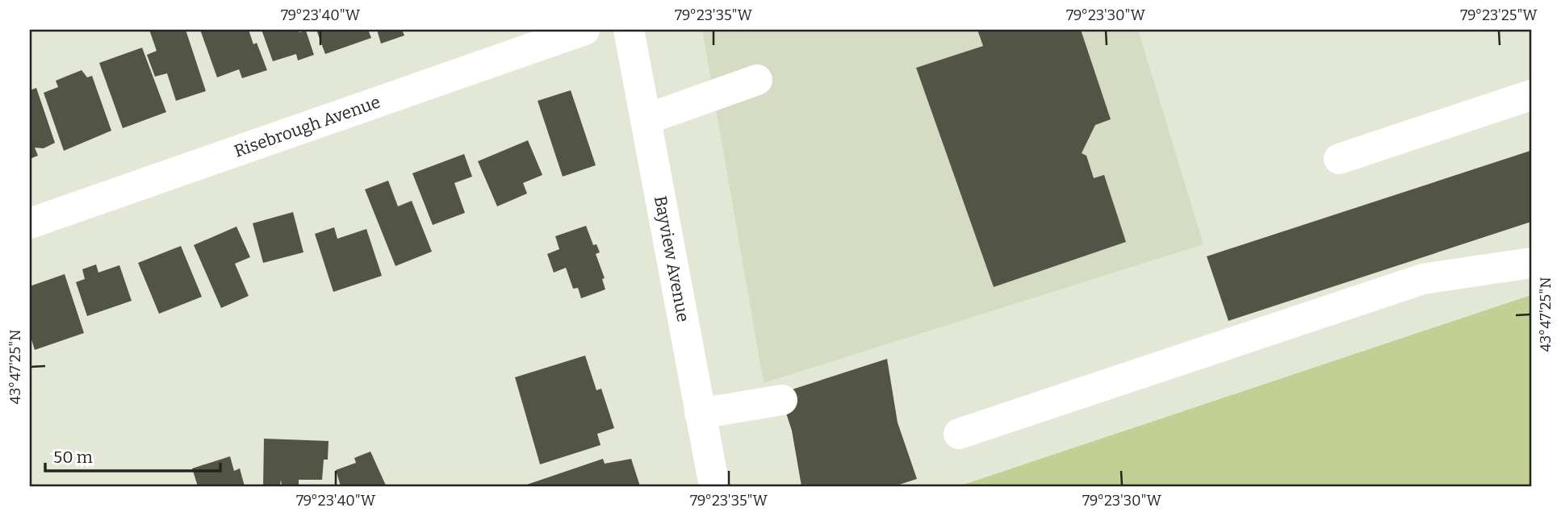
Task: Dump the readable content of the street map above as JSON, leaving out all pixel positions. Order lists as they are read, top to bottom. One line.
{"streets":{"street":["Risebrough Avenue","Bayview Avenue"]},"scale_bar":"50 m","coordinates":["79°23'40\"W","79°23'35\"W","79°23'30\"W","79°23'25\"W","43°47'25\"N"]}
